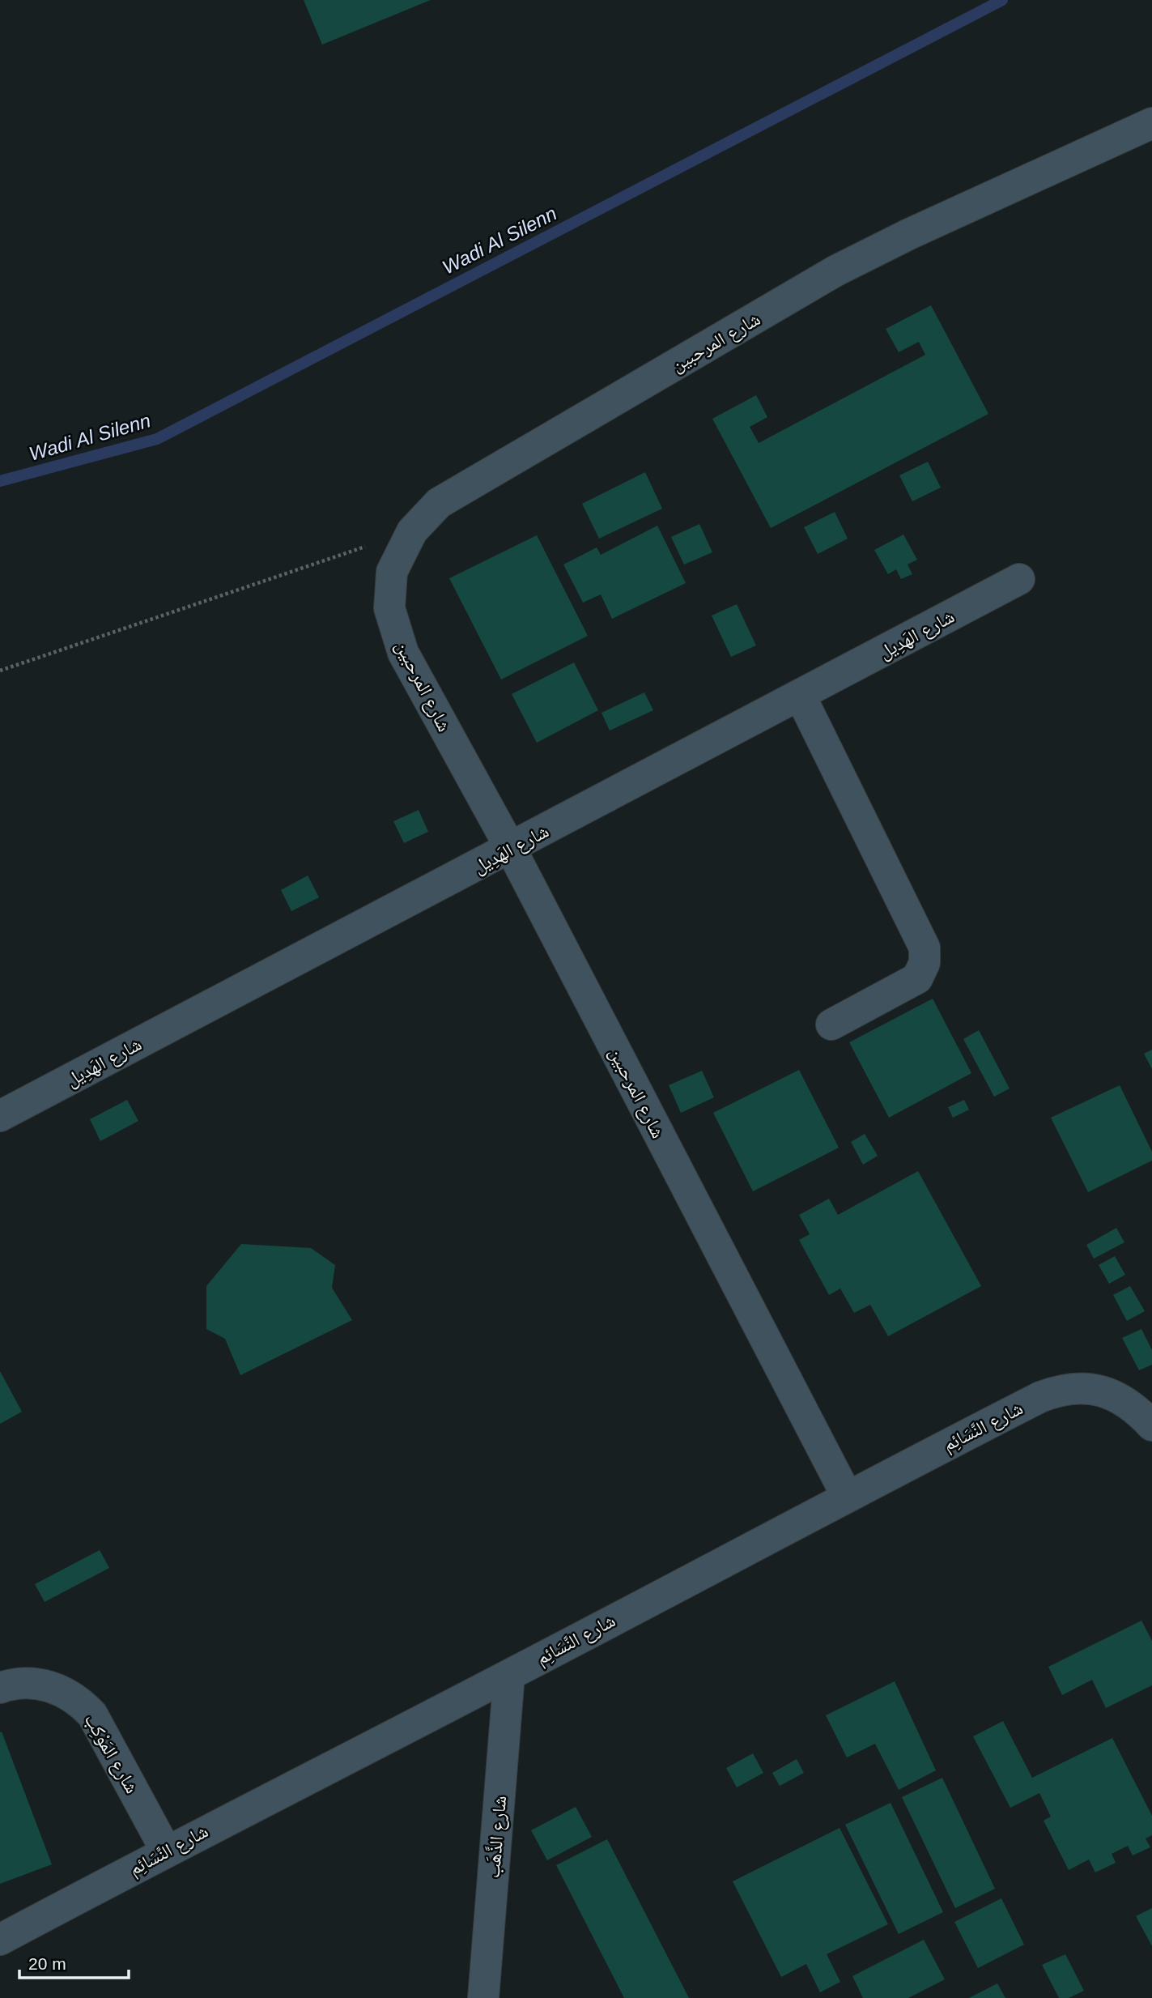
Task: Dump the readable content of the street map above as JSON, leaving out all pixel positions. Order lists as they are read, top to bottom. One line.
{"streets":{"street":["شارع المرحبين","شارع الهَدِيل","شارع النَّسَائِم","شارع المَوْكِب","شارع الذَّهَب"]},"crossings":[["شارع المرحبين","شارع الهَدِيل"],["شارع المرحبين","شارع النَّسَائِم"],["شارع النَّسَائِم","شارع المَوْكِب"],["شارع النَّسَائِم","شارع الذَّهَب"]],"water":["Wadi Al Silenn"],"scale_bar":"20 m"}
